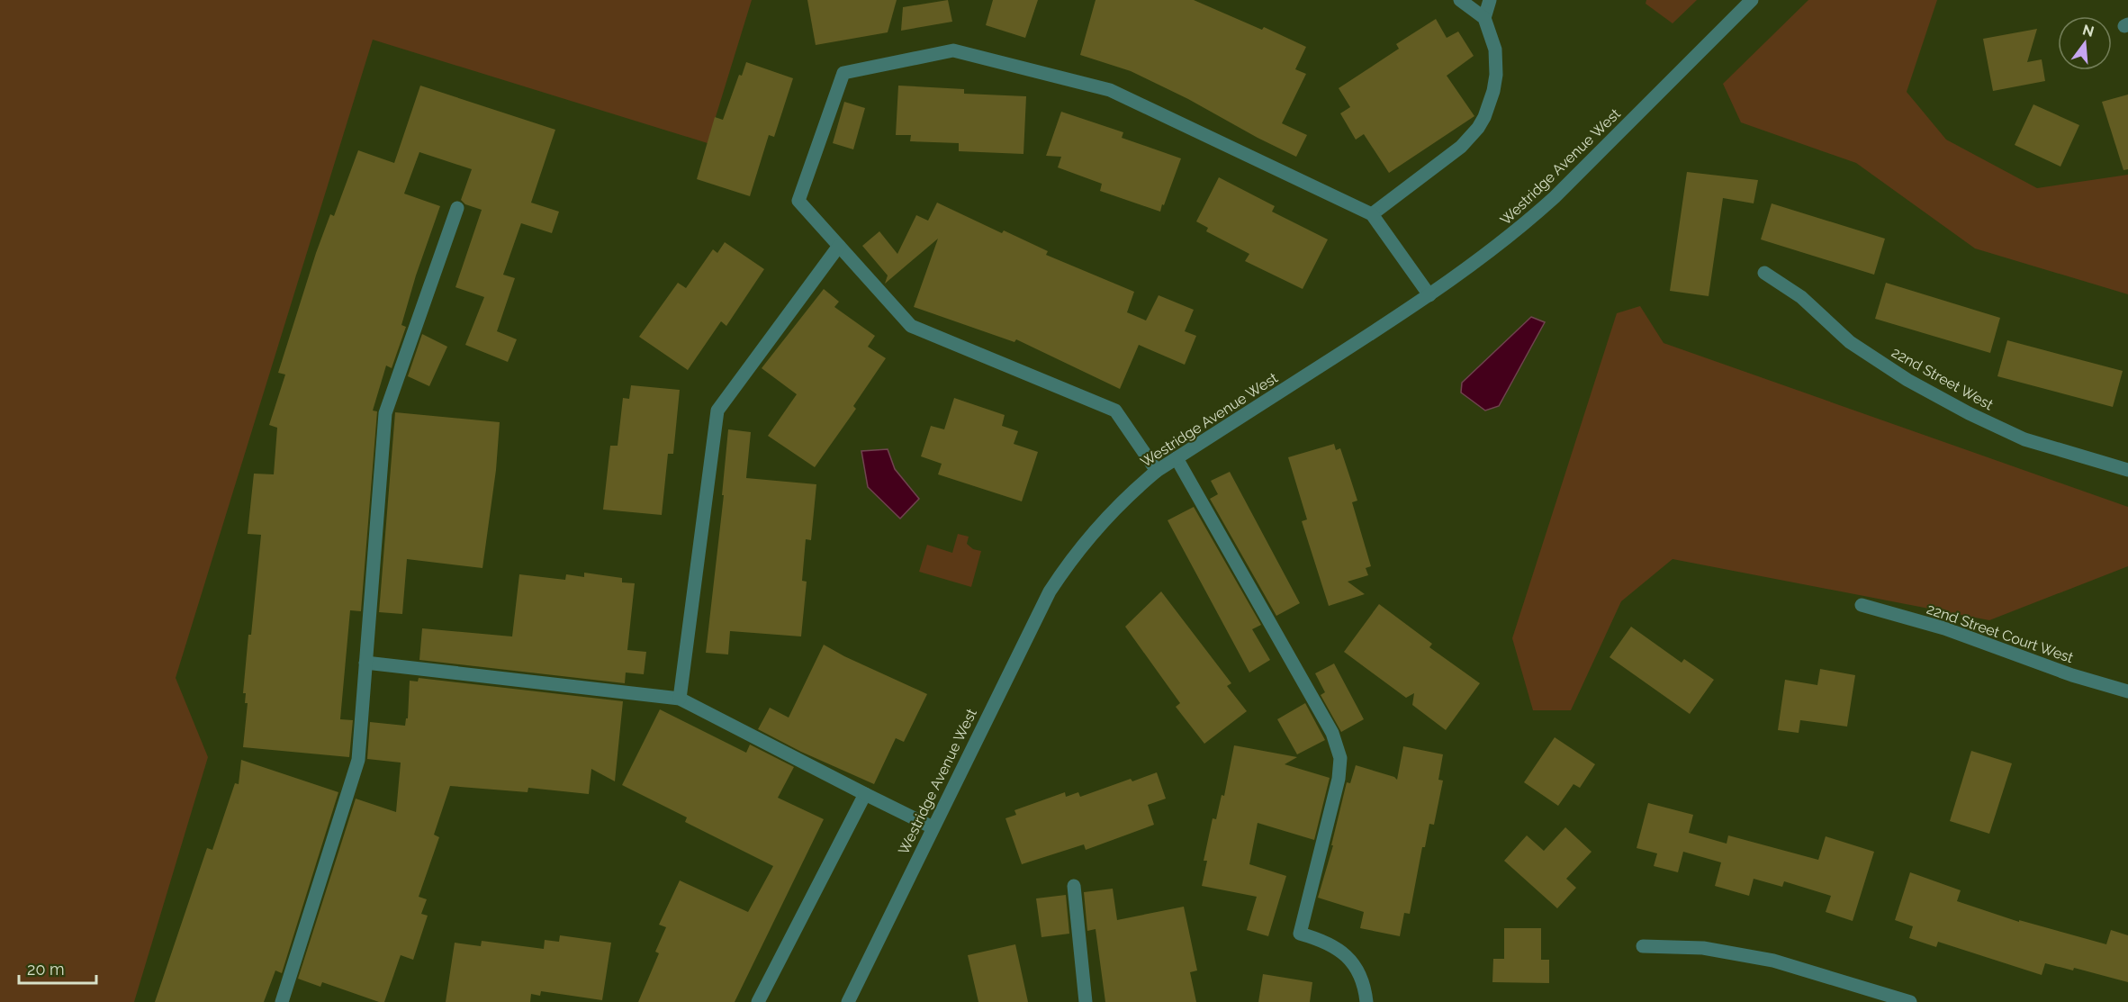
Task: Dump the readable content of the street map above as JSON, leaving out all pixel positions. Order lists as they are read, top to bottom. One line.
{"streets":{"street":["Westridge Avenue West","22nd Street West","22nd Street Court West"]},"scale_bar":"20 m","north":"top"}
